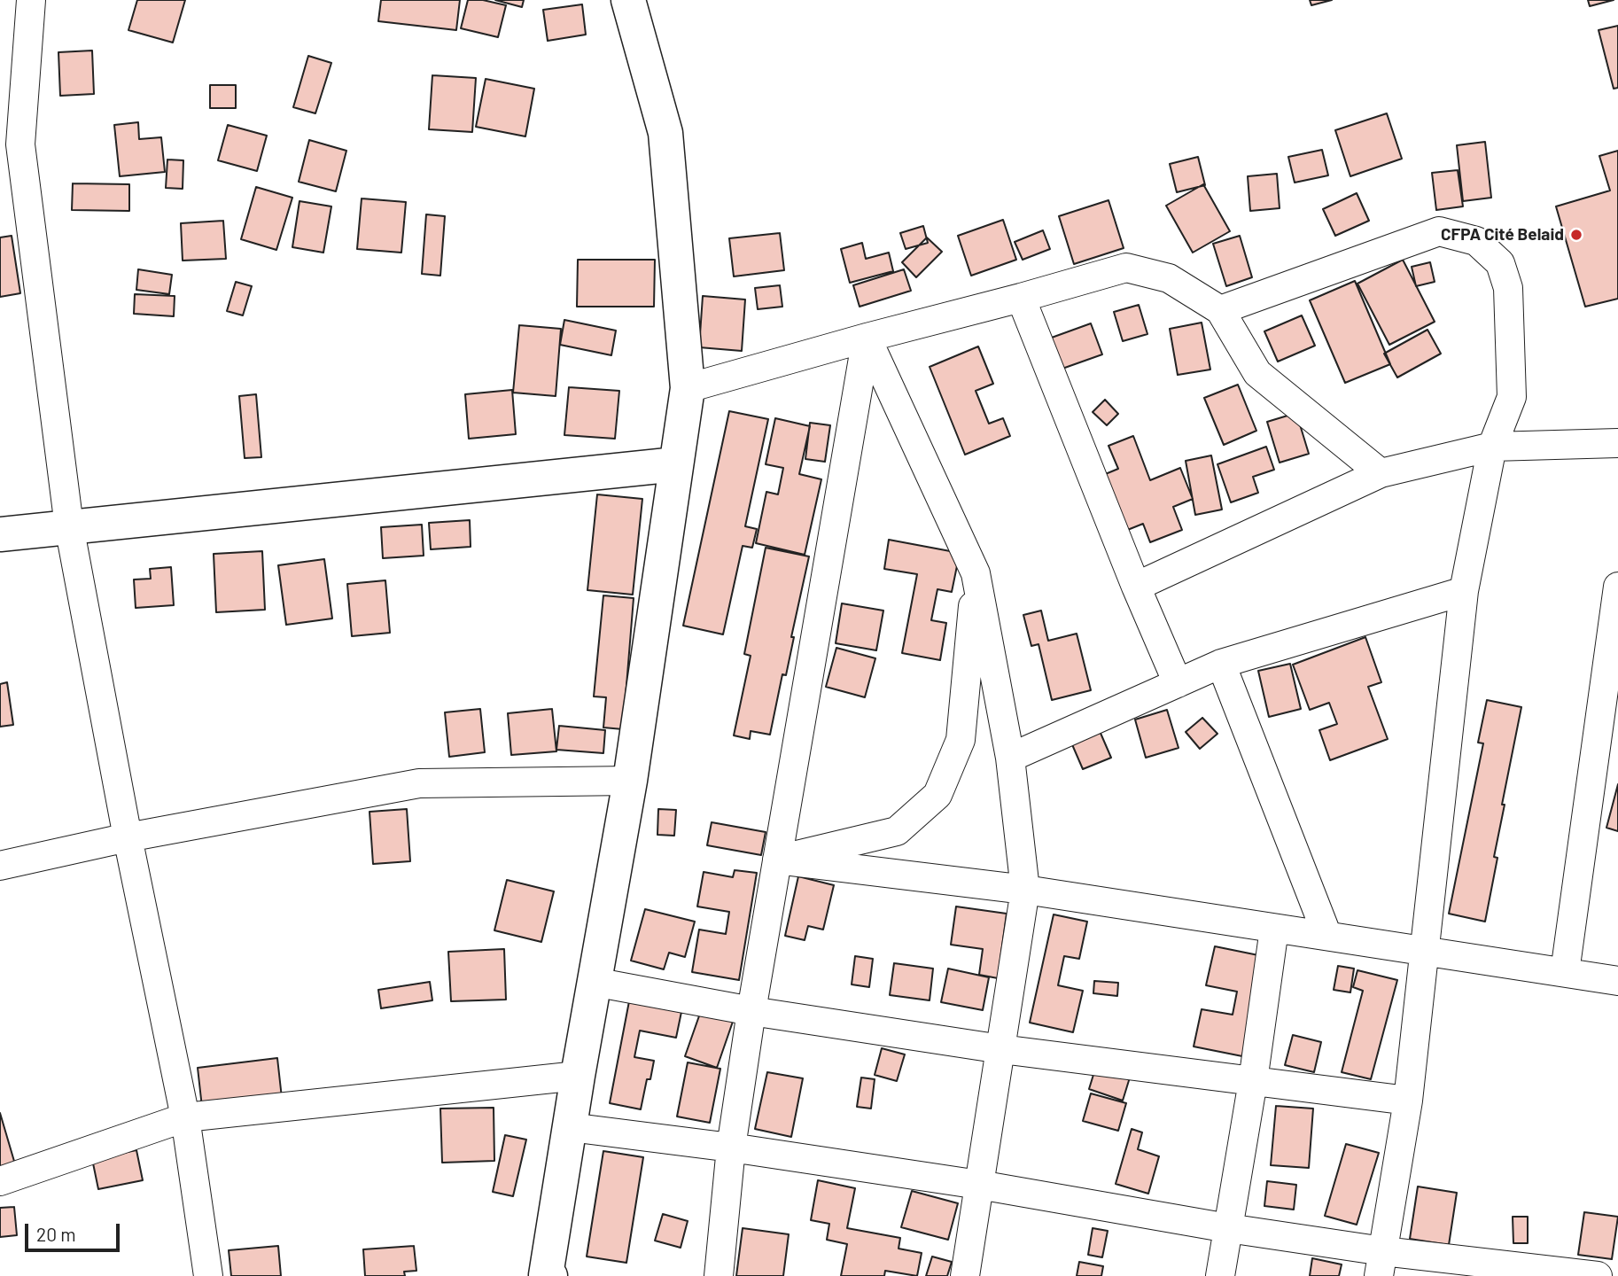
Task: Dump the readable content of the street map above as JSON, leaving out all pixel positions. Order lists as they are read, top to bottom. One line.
{"places":["CFPA Cité Belaid"],"scale_bar":"20 m"}
